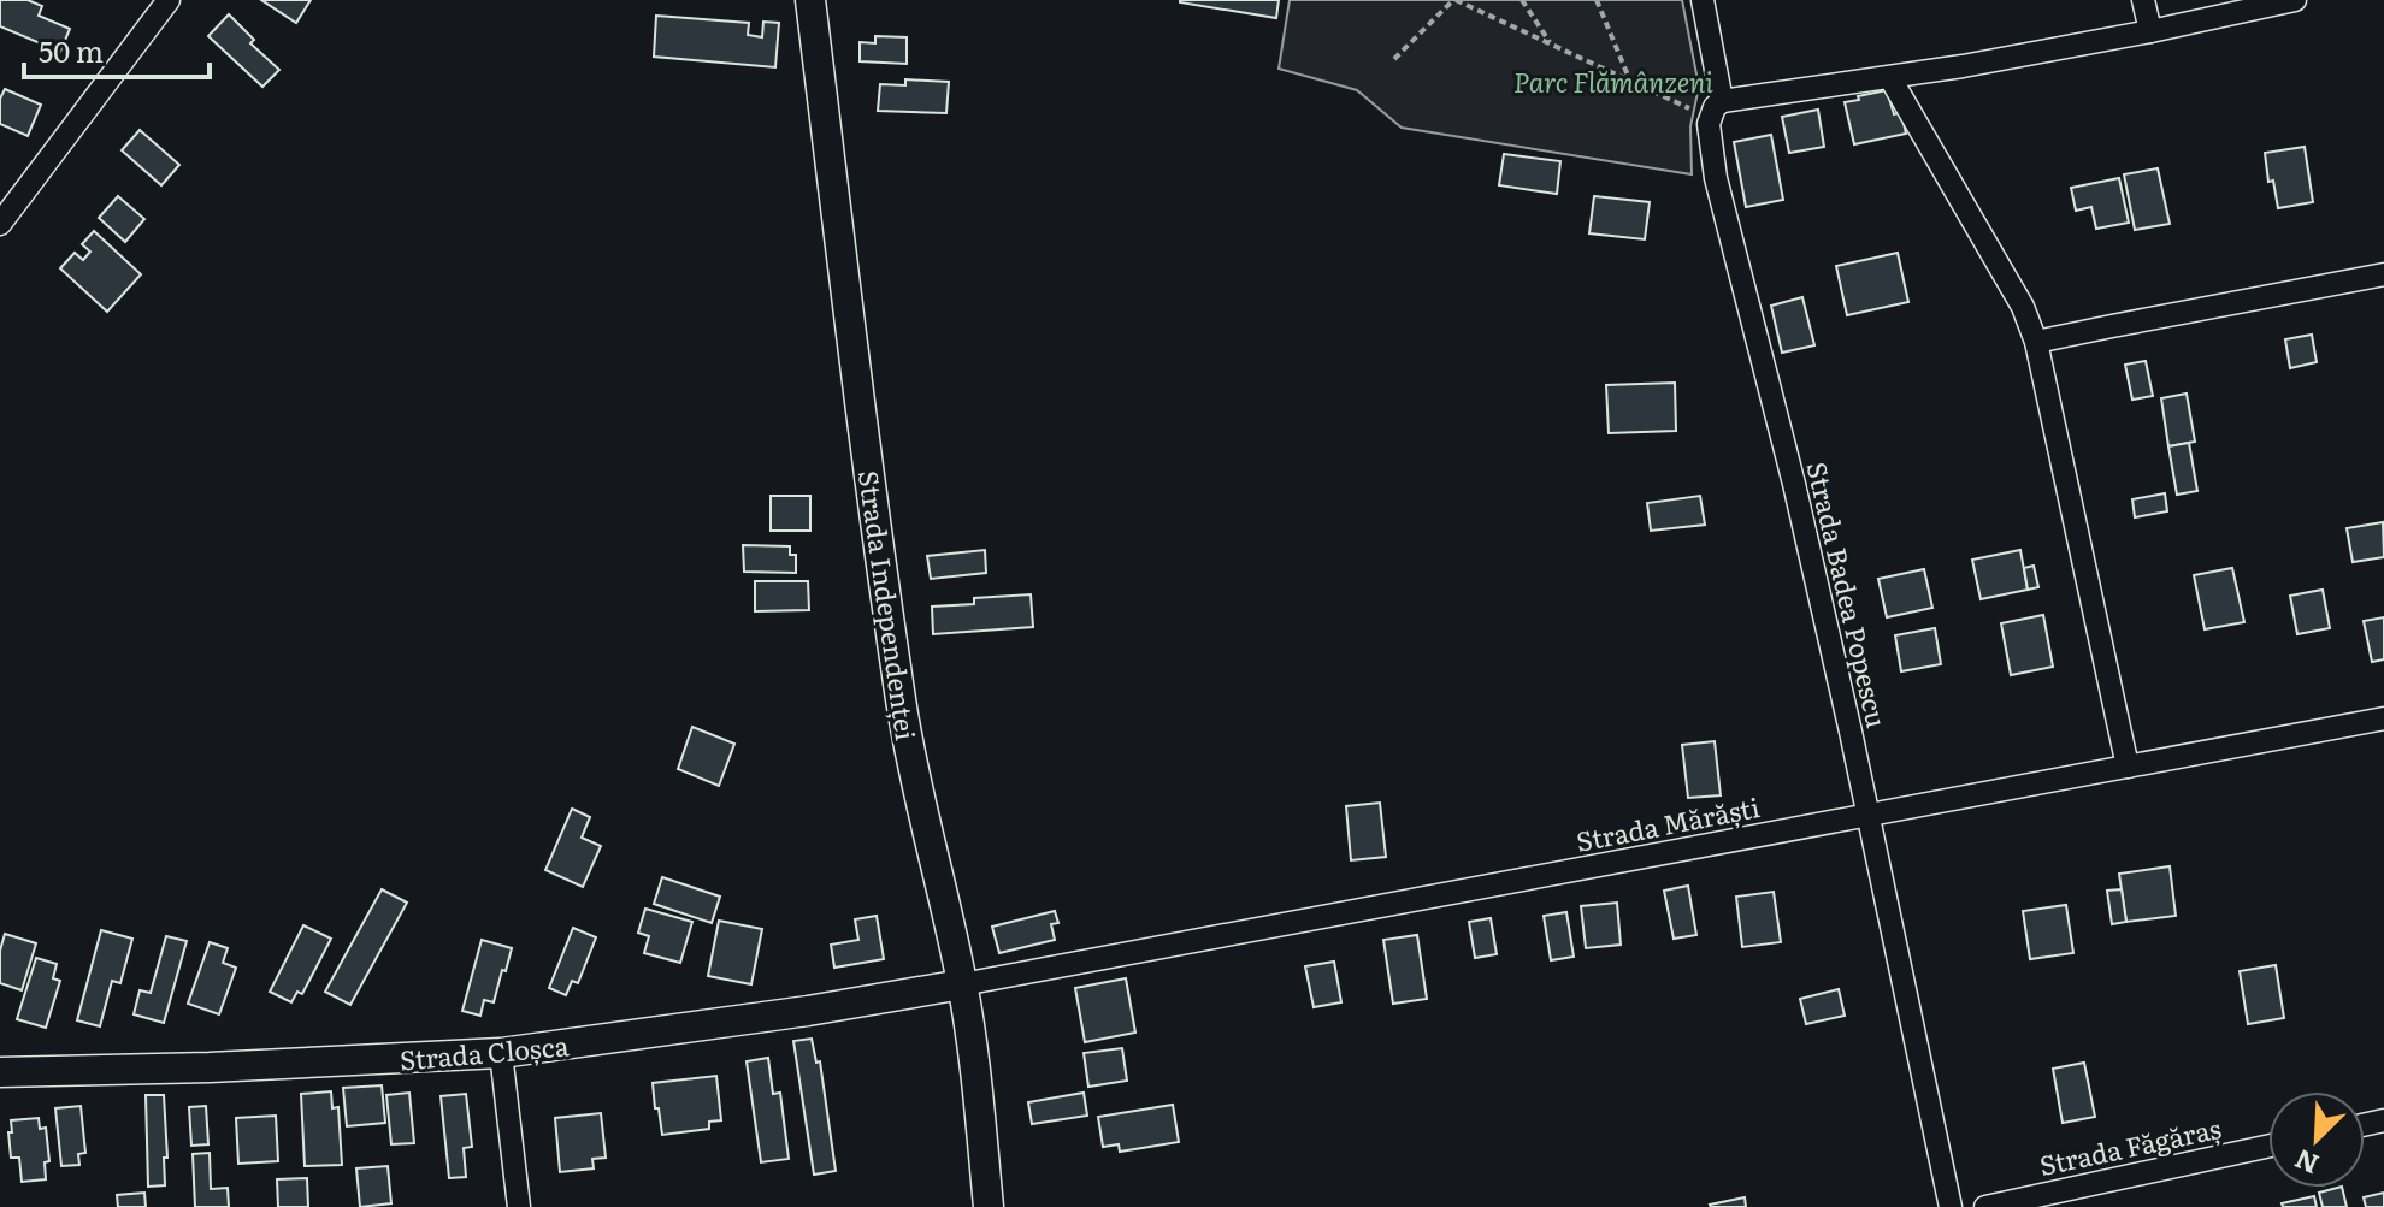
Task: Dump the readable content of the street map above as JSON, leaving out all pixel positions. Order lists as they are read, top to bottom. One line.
{"streets":{"street":["Strada Badea Popescu","Strada Independenței","Strada Mărăști","Strada Cloșca","Strada Făgăraș"]},"crossings":[["Strada Badea Popescu","Strada Mărăști"],["Strada Independenței","Strada Mărăști"],["Strada Independenței","Strada Cloșca"],["Strada Mărăști","Strada Cloșca"]],"parks":["Parc Flămânzeni"],"scale_bar":"50 m","north":"bottom left"}
